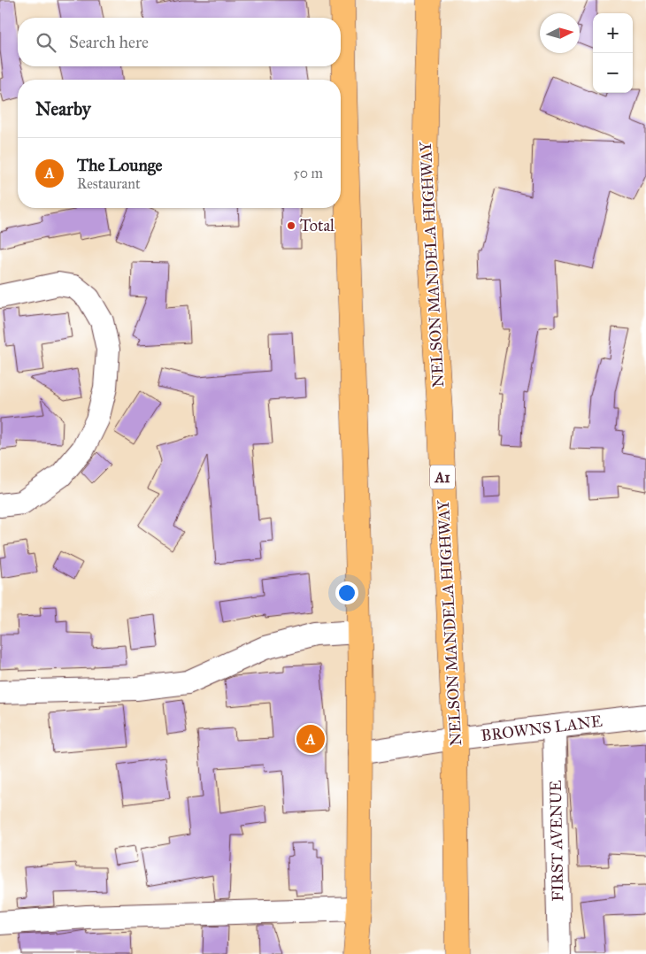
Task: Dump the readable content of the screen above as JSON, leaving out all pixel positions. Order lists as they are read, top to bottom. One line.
{"streets":{"highway":["NELSON MANDELA HIGHWAY","A1"],"street":["BROWNS LANE","FIRST AVENUE"]},"crossings":[["NELSON MANDELA HIGHWAY","BROWNS LANE"],["BROWNS LANE","FIRST AVENUE"]],"places":["Total"],"north":"right","page":{"map_buttons":["+","−"],"search":"Search here","heading":"Nearby","list":[{"mark":"A","name":"The Lounge","note":"Restaurant","value":"50 m"}],"pins":"A"}}
